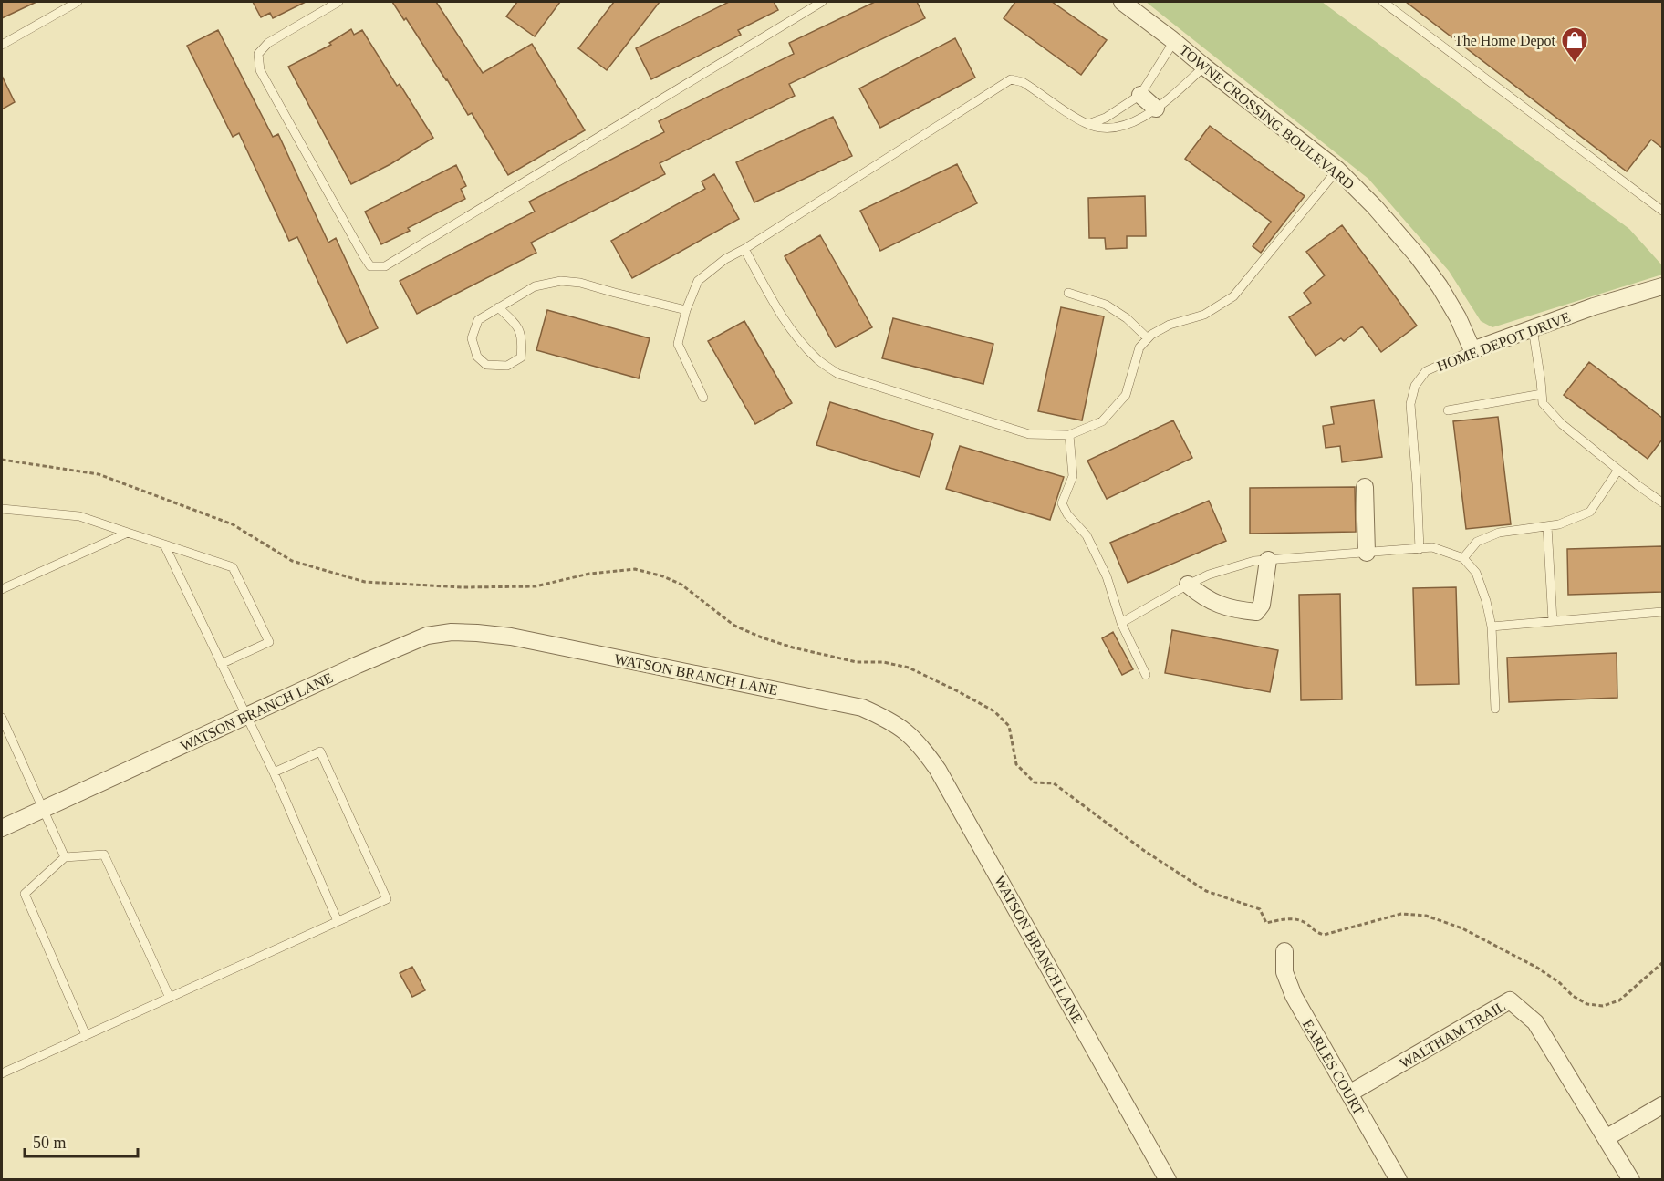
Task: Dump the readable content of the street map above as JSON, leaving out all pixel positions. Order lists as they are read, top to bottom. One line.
{"streets":{"street":["TOWNE CROSSING BOULEVARD","HOME DEPOT DRIVE","WATSON BRANCH LANE","WALTHAM TRAIL","EARLES COURT"]},"crossings":[["TOWNE CROSSING BOULEVARD","HOME DEPOT DRIVE"],["WALTHAM TRAIL","EARLES COURT"]],"places":{"shop":["The Home Depot"]},"scale_bar":"50 m"}
